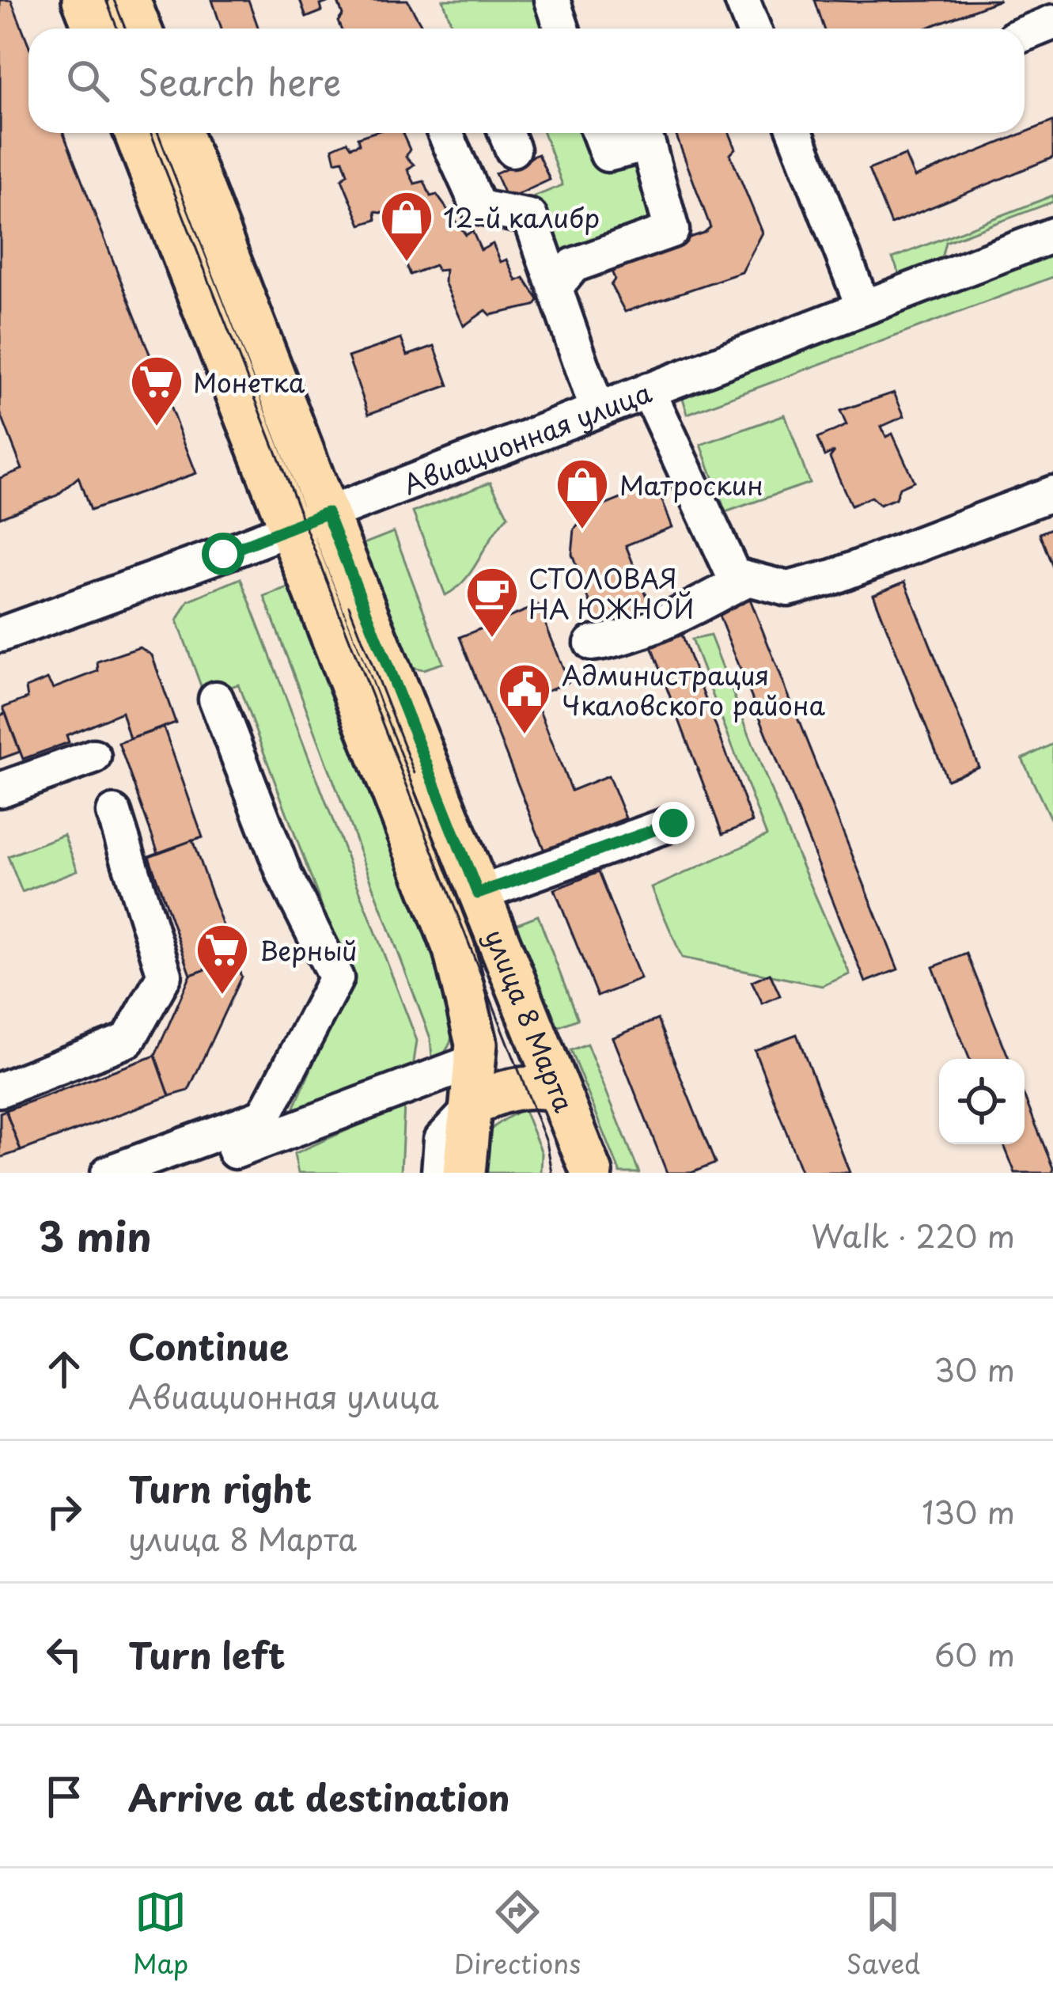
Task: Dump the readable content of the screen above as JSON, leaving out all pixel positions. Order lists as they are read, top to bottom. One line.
{"streets":{"main road":["улица 8 Марта"],"street":["Авиационная улица"]},"crossings":[["Авиационная улица","улица 8 Марта"]],"places":{"shop":["12-й калибр","Матроскин"],"supermarket":["Монетка","Верный"],"cafe":["СТОЛОВАЯ НА ЮЖНОЙ"],"public building":["Администрация Чкаловского района"]},"page":{"search":"Search here","heading":["3 min","Walk · 220 m"],"list":[["Continue","Авиационная улица","30 m"],["Turn right","улица 8 Марта","130 m"],["Turn left","60 m"],"Arrive at destination"],"nav":["Map","Directions","Saved"]}}
